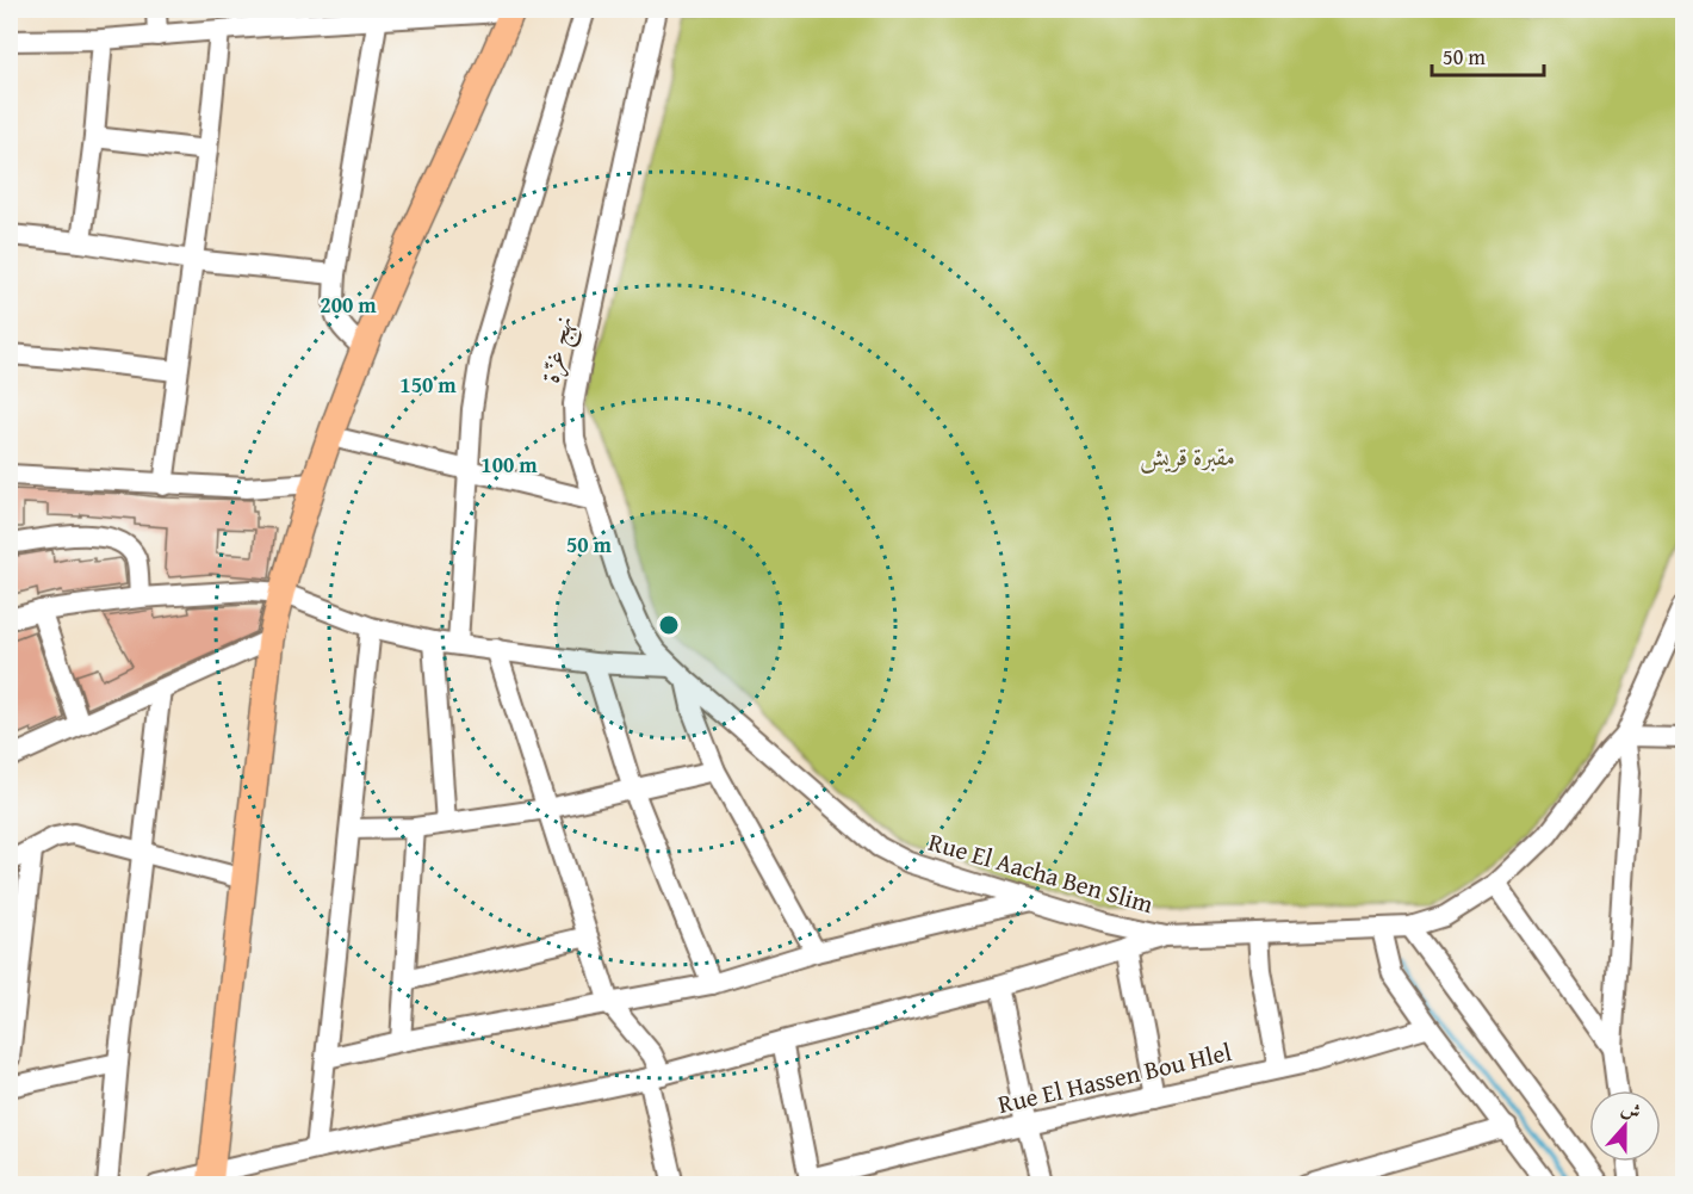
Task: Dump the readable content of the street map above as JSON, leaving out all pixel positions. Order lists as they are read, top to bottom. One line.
{"streets":{"street":["نهج غزّة","Rue El Aacha Ben Slim","Rue El Hassen Bou Hlel"]},"crossings":[["نهج غزّة","Rue El Aacha Ben Slim"]],"parks":["مقبرة قريش"],"scale_bar":"50 m","north":"top","rings":["200 m","150 m","100 m","50 m"]}
